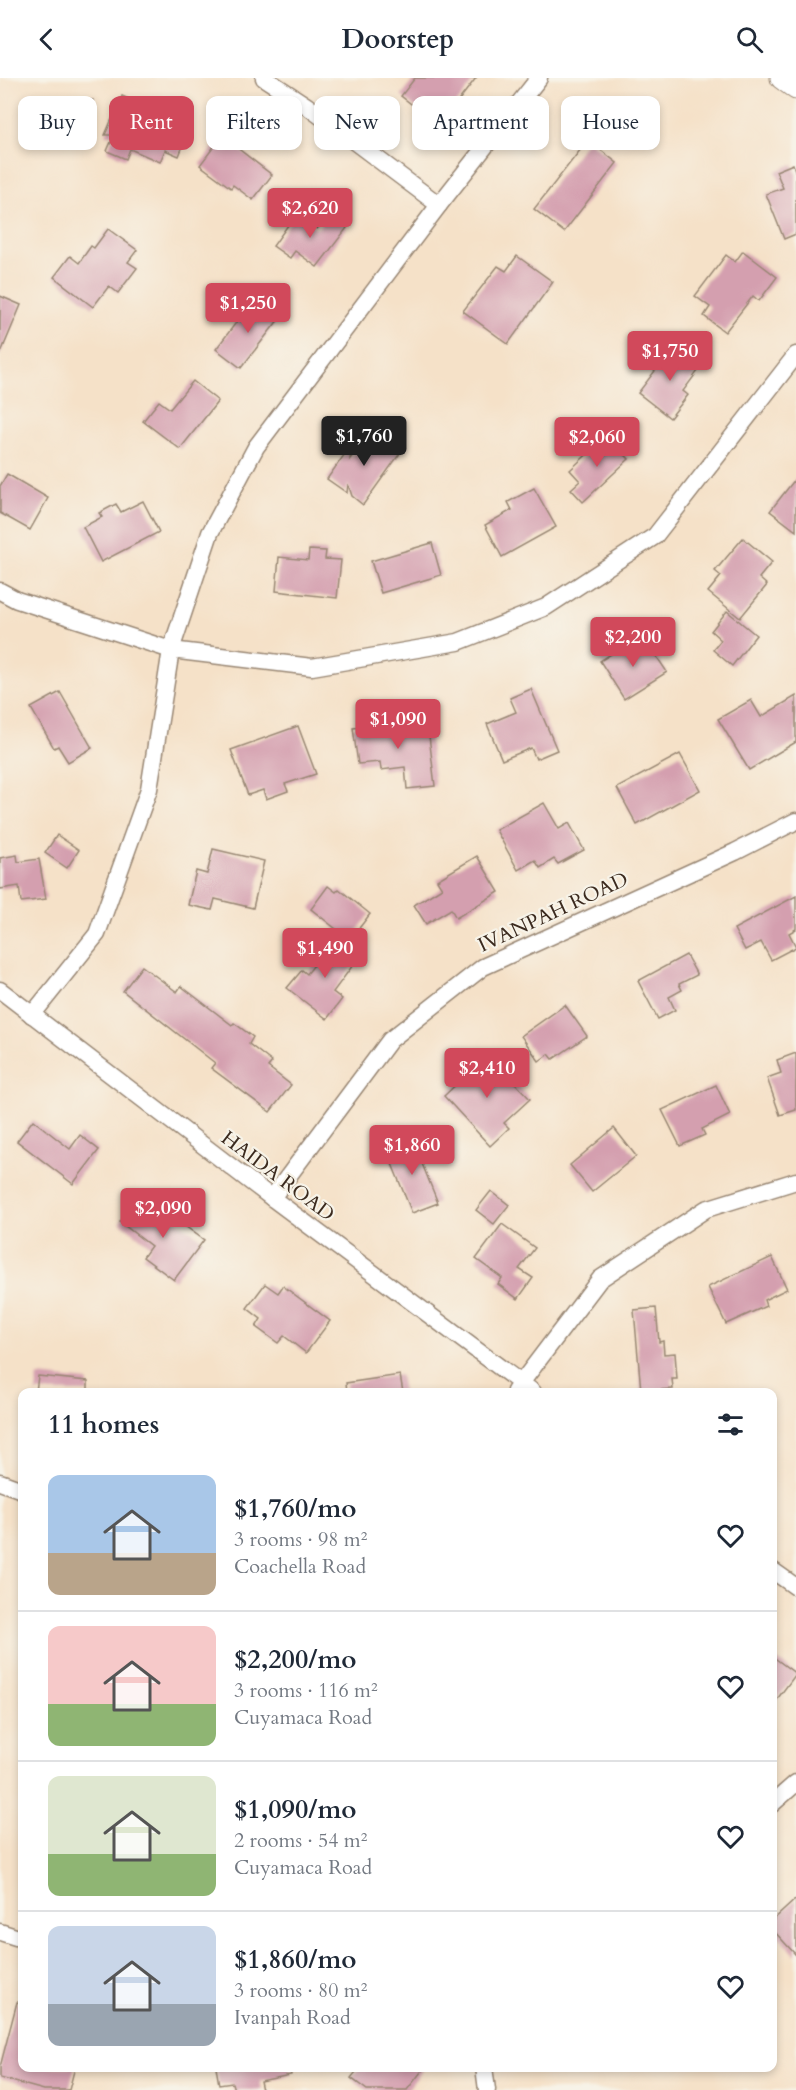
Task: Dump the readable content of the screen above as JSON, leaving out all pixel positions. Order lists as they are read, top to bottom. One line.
{"streets":{"street":["IVANPAH ROAD","HAIDA ROAD"]},"crossings":[["IVANPAH ROAD","HAIDA ROAD"]],"page":{"header":"Doorstep","chip":["Buy","Rent","Filters","New","Apartment","House"],"price":["$2,620","$1,250","$1,750","$1,760","$2,060","$2,200","$1,090","$1,490","$2,410","$1,860","$2,090"],"heading":"11 homes","list":[{"name":"$1,760/mo","note":"3 rooms · 98 m² · Coachella Road"},{"name":"$2,200/mo","note":"3 rooms · 116 m² · Cuyamaca Road"},{"name":"$1,090/mo","note":"2 rooms · 54 m² · Cuyamaca Road"},{"name":"$1,860/mo","note":"3 rooms · 80 m² · Ivanpah Road"}]}}
